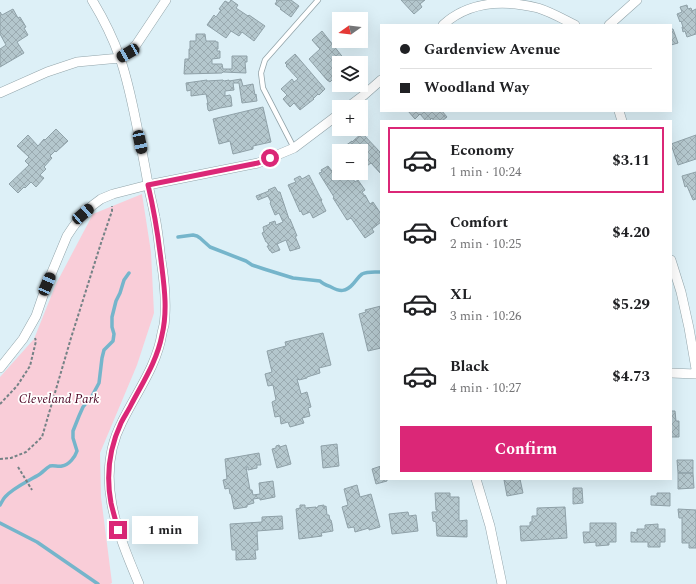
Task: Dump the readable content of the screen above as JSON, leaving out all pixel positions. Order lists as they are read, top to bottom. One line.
{"parks":["Cleveland Park"],"north":"left","page":{"map_buttons":["+","−"],"banner":["Gardenview Avenue","Woodland Way"],"list":[{"name":"Economy","note":"1 min · 10:24","value":"$3.11"},{"name":"Comfort","note":"2 min · 10:25","value":"$4.20"},{"name":"XL","note":"3 min · 10:26","value":"$5.29"},{"name":"Black","note":"4 min · 10:27","value":"$4.73"}],"buttons":"Confirm","bubble":"1 min"}}
